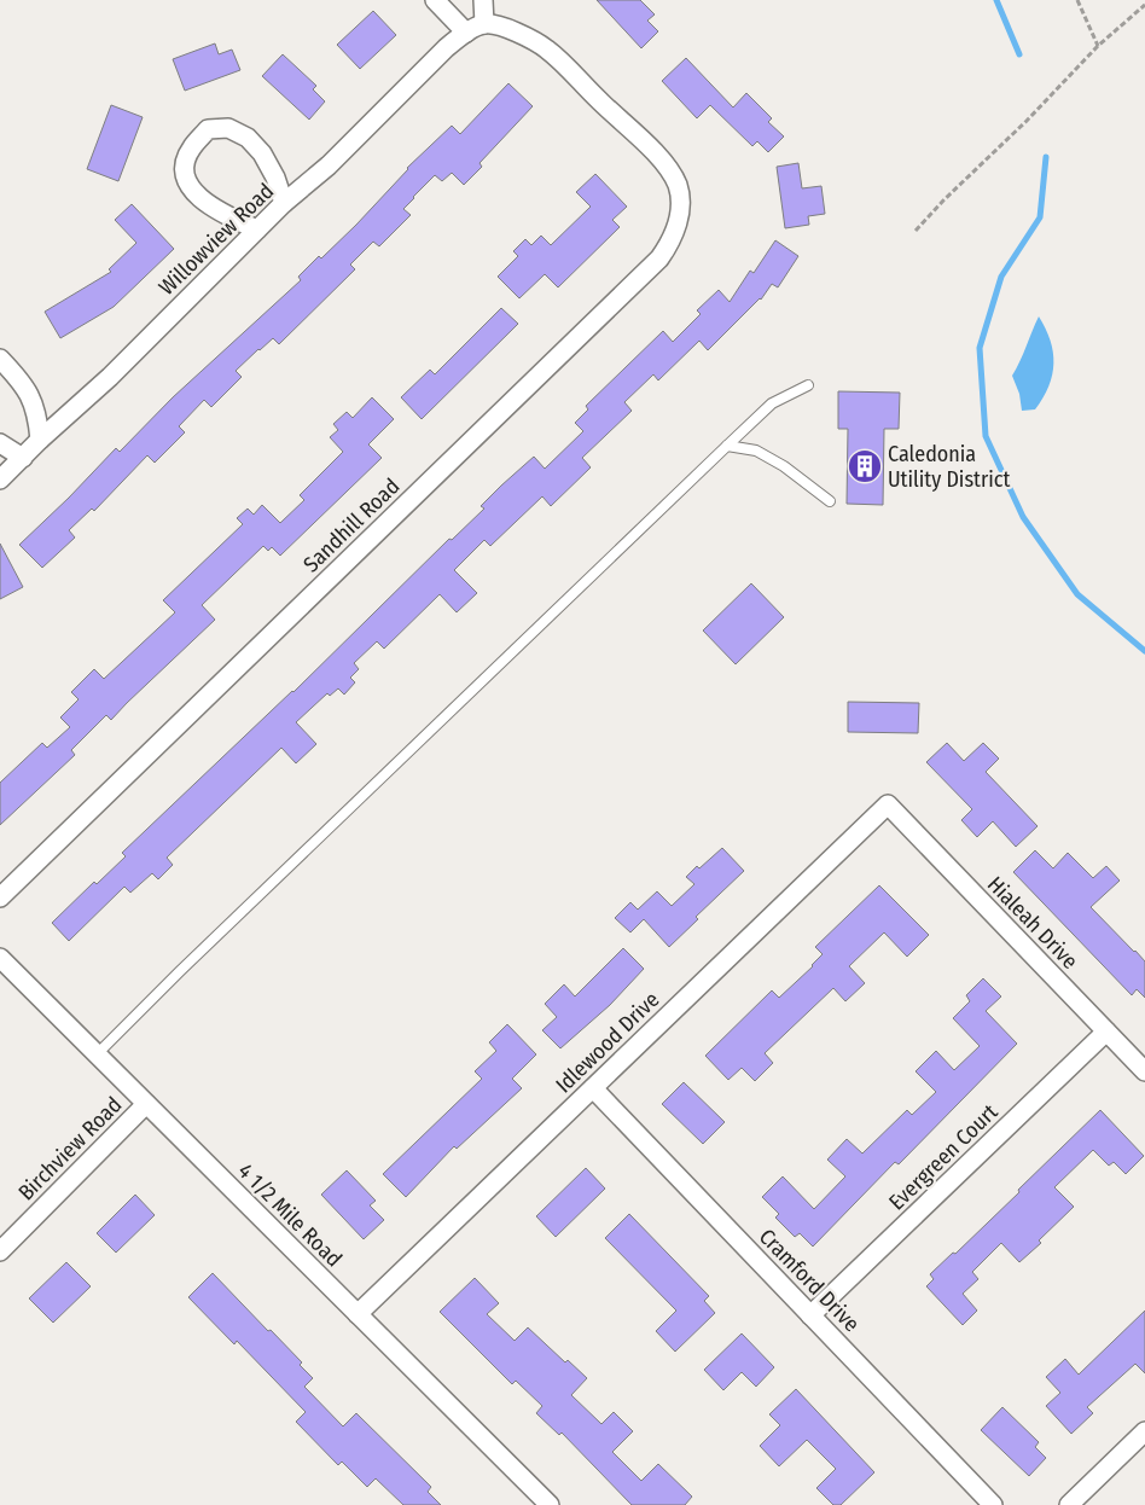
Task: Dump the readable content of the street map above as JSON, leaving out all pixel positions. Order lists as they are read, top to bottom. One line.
{"streets":{"street":["Willowview Road","Sandhill Road","Hialeah Drive","Idlewood Drive","Birchview Road","Evergreen Court","4 1/2 Mile Road","Cramford Drive"]},"crossings":[["Willowview Road","Sandhill Road"],["Hialeah Drive","Idlewood Drive"],["Hialeah Drive","Evergreen Court"],["Idlewood Drive","4 1/2 Mile Road"],["Idlewood Drive","Cramford Drive"],["Birchview Road","4 1/2 Mile Road"],["Evergreen Court","Cramford Drive"]],"places":{"building":["Caledonia Utility District"]}}
